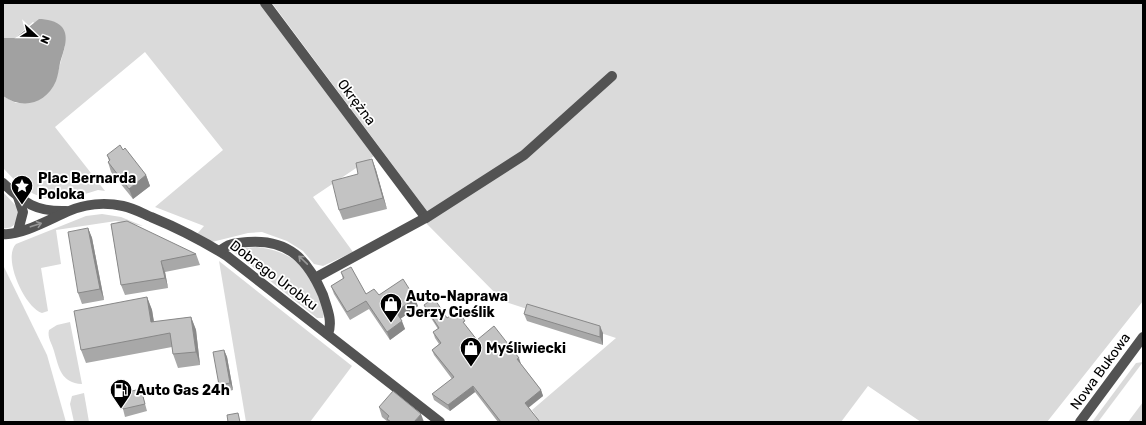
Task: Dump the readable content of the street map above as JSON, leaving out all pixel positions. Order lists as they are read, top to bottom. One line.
{"streets":{"street":["Okrężna","Dobrego Urobku","Nowa Bukowa"]},"places":{"place":["Plac Bernarda Poloka"],"shop":["Auto-Naprawa Jerzy Cieślik","Myśliwiecki"],"fuel station":["Auto Gas 24h"]},"north":"right"}
